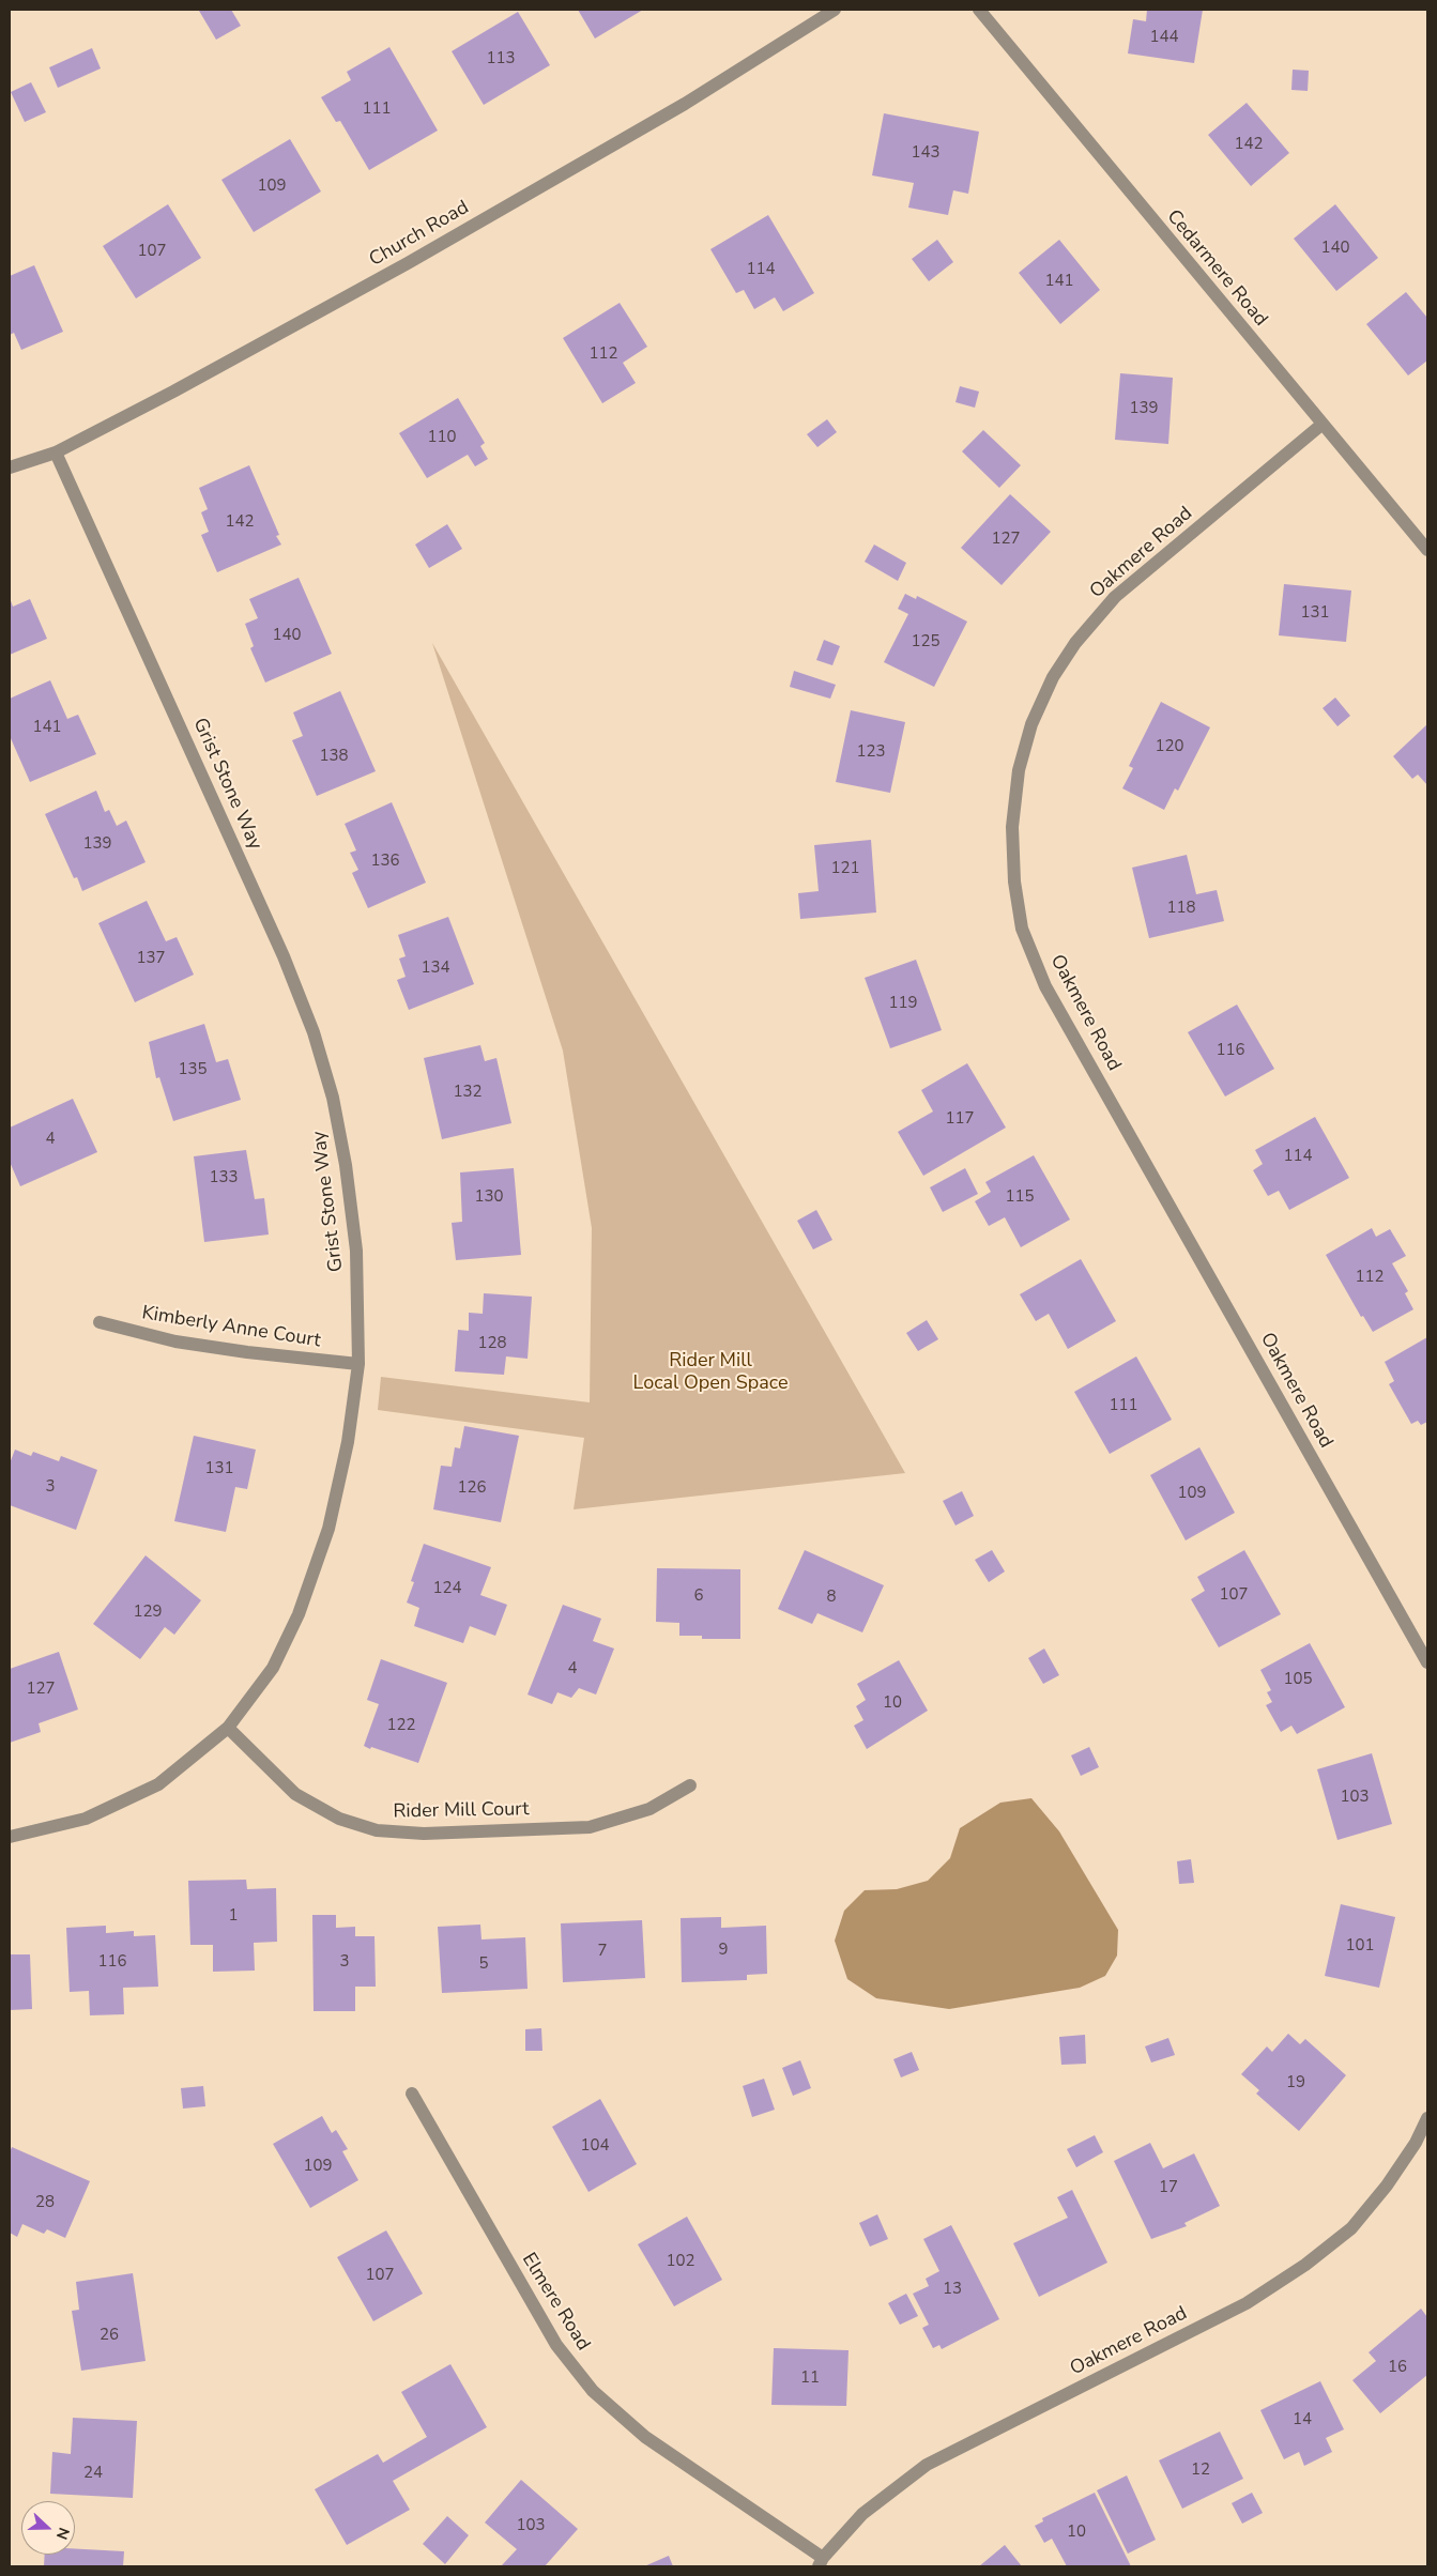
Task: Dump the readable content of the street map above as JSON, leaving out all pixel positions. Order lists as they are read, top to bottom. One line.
{"streets":{"street":["Church Road","Cedarmere Road","Oakmere Road","Grist Stone Way","Kimberly Anne Court","Rider Mill Court","Elmere Road"]},"crossings":[["Church Road","Grist Stone Way"],["Cedarmere Road","Oakmere Road"],["Oakmere Road","Elmere Road"],["Grist Stone Way","Kimberly Anne Court"],["Grist Stone Way","Rider Mill Court"]],"parks":["Rider Mill Local Open Space"],"house_numbers":["144","113","111","142","143","109","140","107","114","141","112","139","110","142","127","131","140","125","141","120","123","138","139","136","121","118","137","134","119","116","135","132","117","4","114","133","130","115","112","128","111","131","3","126","109","124","107","6","8","129","4","105","127","10","122","103","1","101","9","7","116","3","5","19","104","109","17","28","102","107","13","26","16","11","14","12","24","103","10"],"north":"right"}
